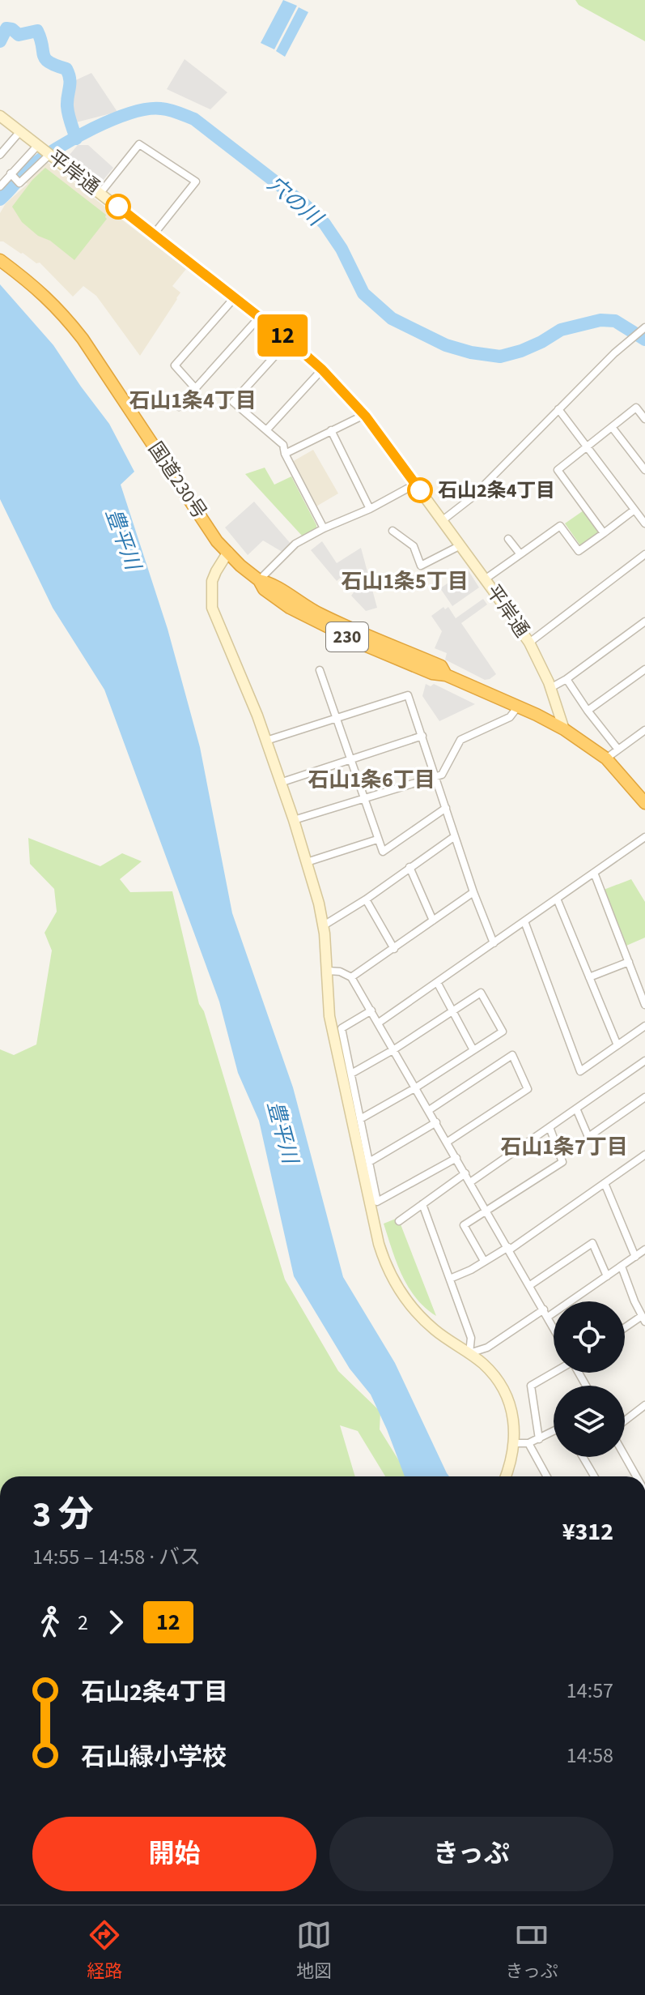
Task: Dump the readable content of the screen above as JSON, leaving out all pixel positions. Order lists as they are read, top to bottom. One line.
{"streets":{"highway":["国道230号","230"],"street":["平岸通"]},"crossings":[["平岸通","国道230号"]],"districts":["石山1条4丁目","石山1条5丁目","石山1条6丁目","石山1条7丁目"],"water":["穴の川","豊平川"],"places":["石山2条4丁目"],"lines":["bus line 12"],"page":{"on_map":"12","heading":["3 分","14:55 – 14:58 · バス","¥312"],"legs":["2","12"],"list":[{"name":"石山2条4丁目","value":"14:57"},{"name":"石山緑小学校","value":"14:58"}],"buttons":["開始","きっぷ"],"tabs":["経路","地図","きっぷ"]}}
